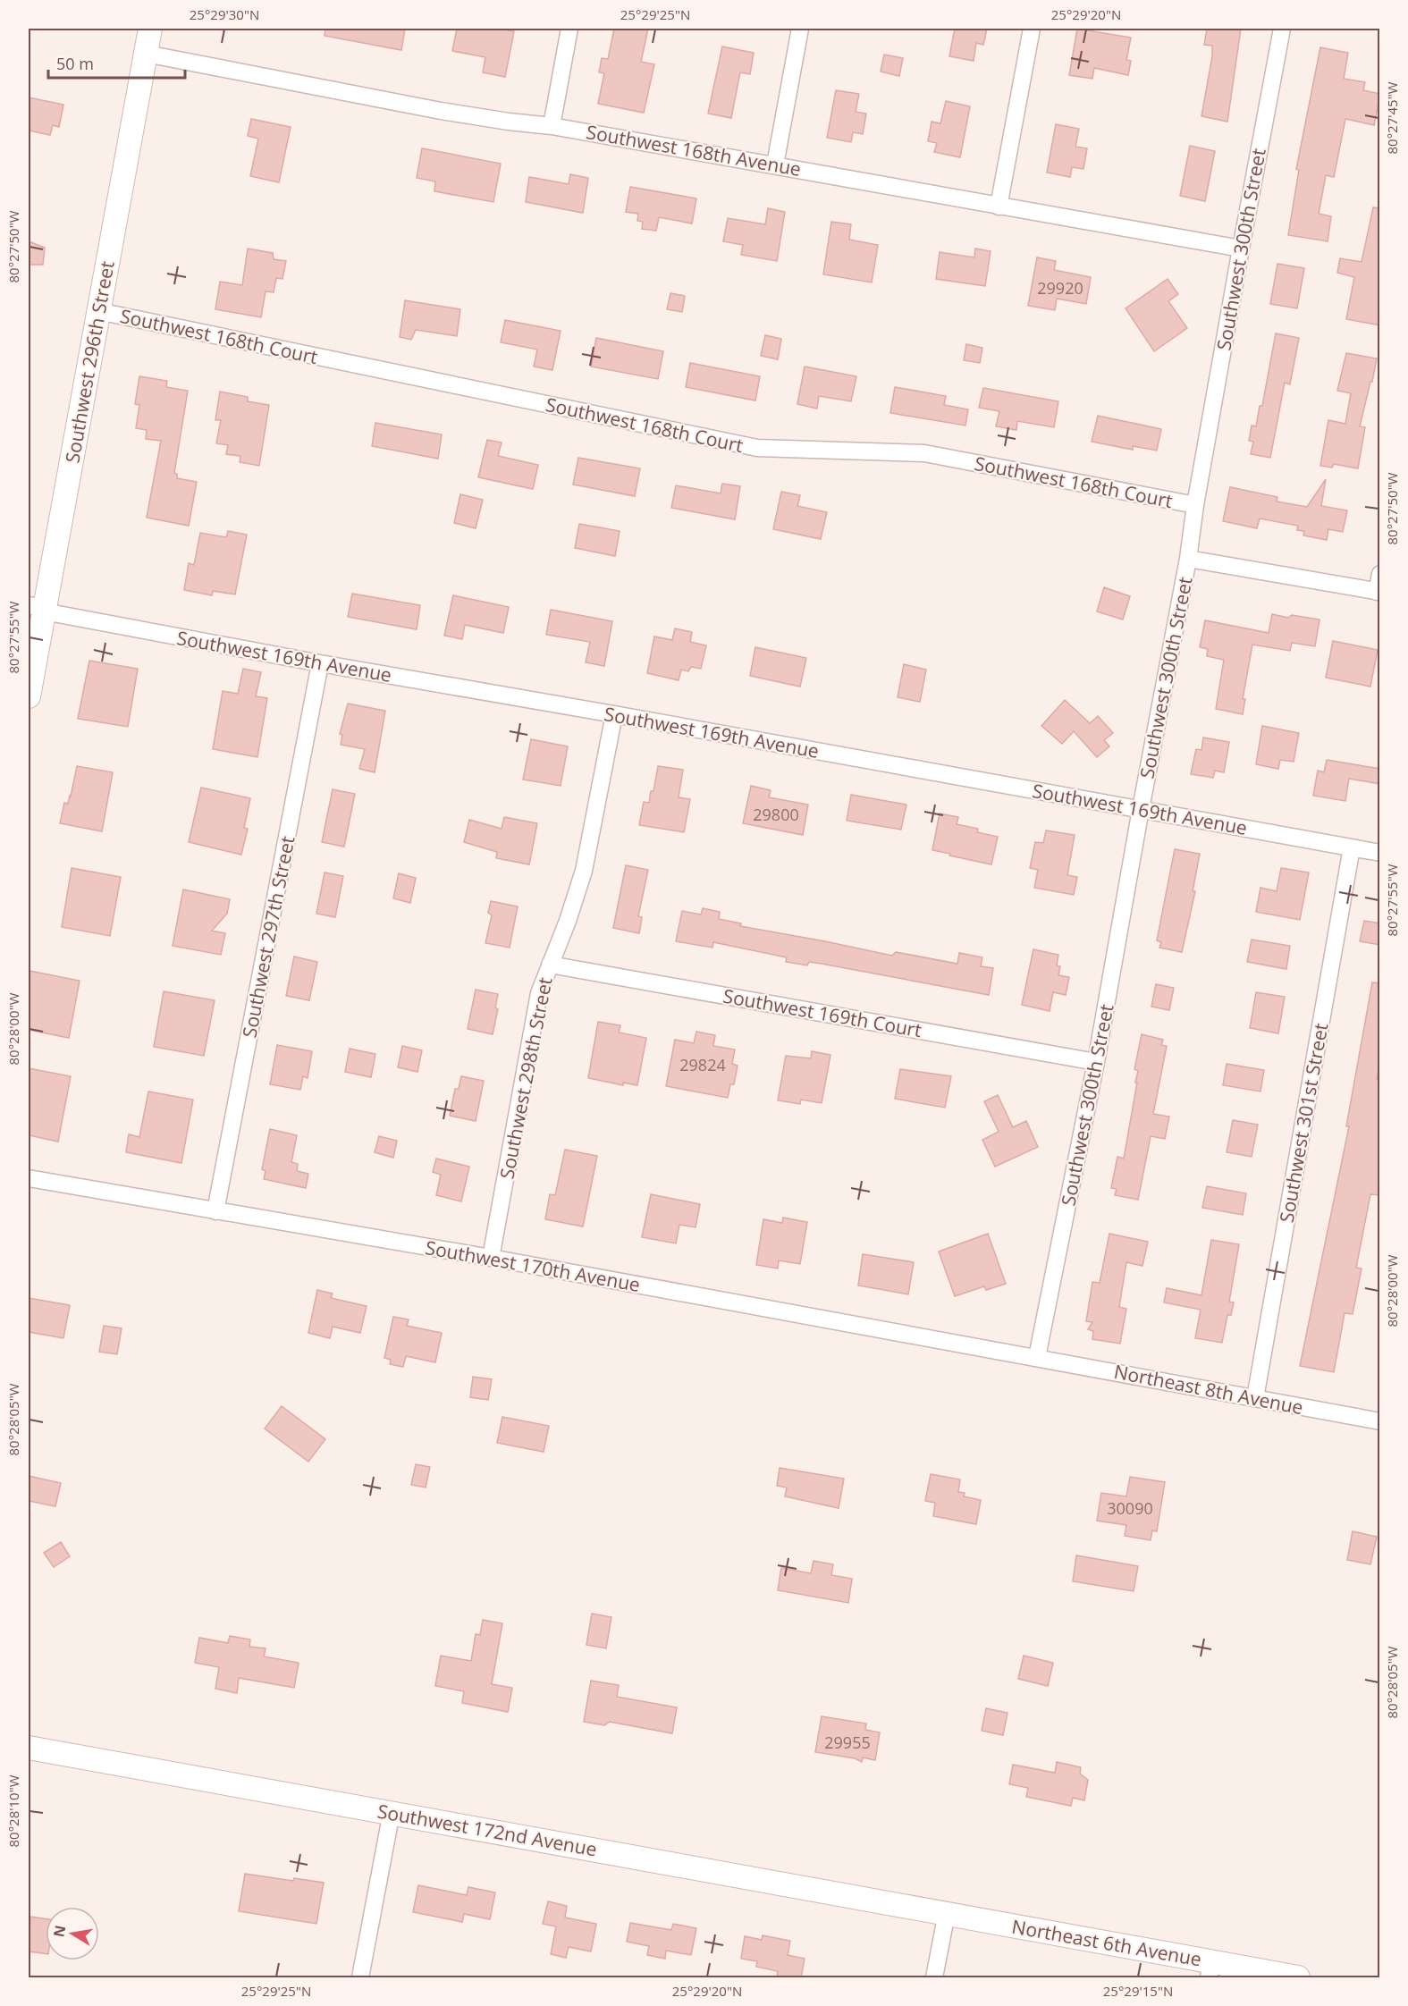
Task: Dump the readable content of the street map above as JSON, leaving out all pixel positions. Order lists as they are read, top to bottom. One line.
{"streets":{"street":["Southwest 168th Avenue","Southwest 300th Street","Southwest 168th Court","Southwest 296th Street","Southwest 169th Avenue","Southwest 297th Street","Southwest 169th Court","Southwest 298th Street","Southwest 301st Street","Southwest 170th Avenue","Northeast 8th Avenue","Southwest 172nd Avenue","Northeast 6th Avenue"]},"crossings":[["Southwest 168th Avenue","Southwest 300th Street"],["Southwest 168th Avenue","Southwest 296th Street"],["Southwest 300th Street","Southwest 168th Court"],["Southwest 300th Street","Southwest 169th Avenue"],["Southwest 300th Street","Southwest 169th Court"],["Southwest 300th Street","Southwest 170th Avenue"],["Southwest 300th Street","Northeast 8th Avenue"],["Southwest 168th Court","Southwest 296th Street"],["Southwest 296th Street","Southwest 169th Avenue"],["Southwest 169th Avenue","Southwest 297th Street"],["Southwest 169th Avenue","Southwest 298th Street"],["Southwest 169th Avenue","Southwest 301st Street"],["Southwest 297th Street","Southwest 170th Avenue"],["Southwest 169th Court","Southwest 298th Street"],["Southwest 298th Street","Southwest 170th Avenue"],["Southwest 301st Street","Northeast 8th Avenue"],["Southwest 170th Avenue","Northeast 8th Avenue"],["Southwest 172nd Avenue","Northeast 6th Avenue"]],"house_numbers":["29920","29800","29824","30090","29955"],"scale_bar":"50 m","north":"left","coordinates":["25°29'30\"N","25°29'25\"N","25°29'20\"N","80°27'45\"W","80°27'50\"W","80°27'55\"W","80°28'00\"W","80°28'05\"W","80°28'10\"W","25°29'15\"N"]}
